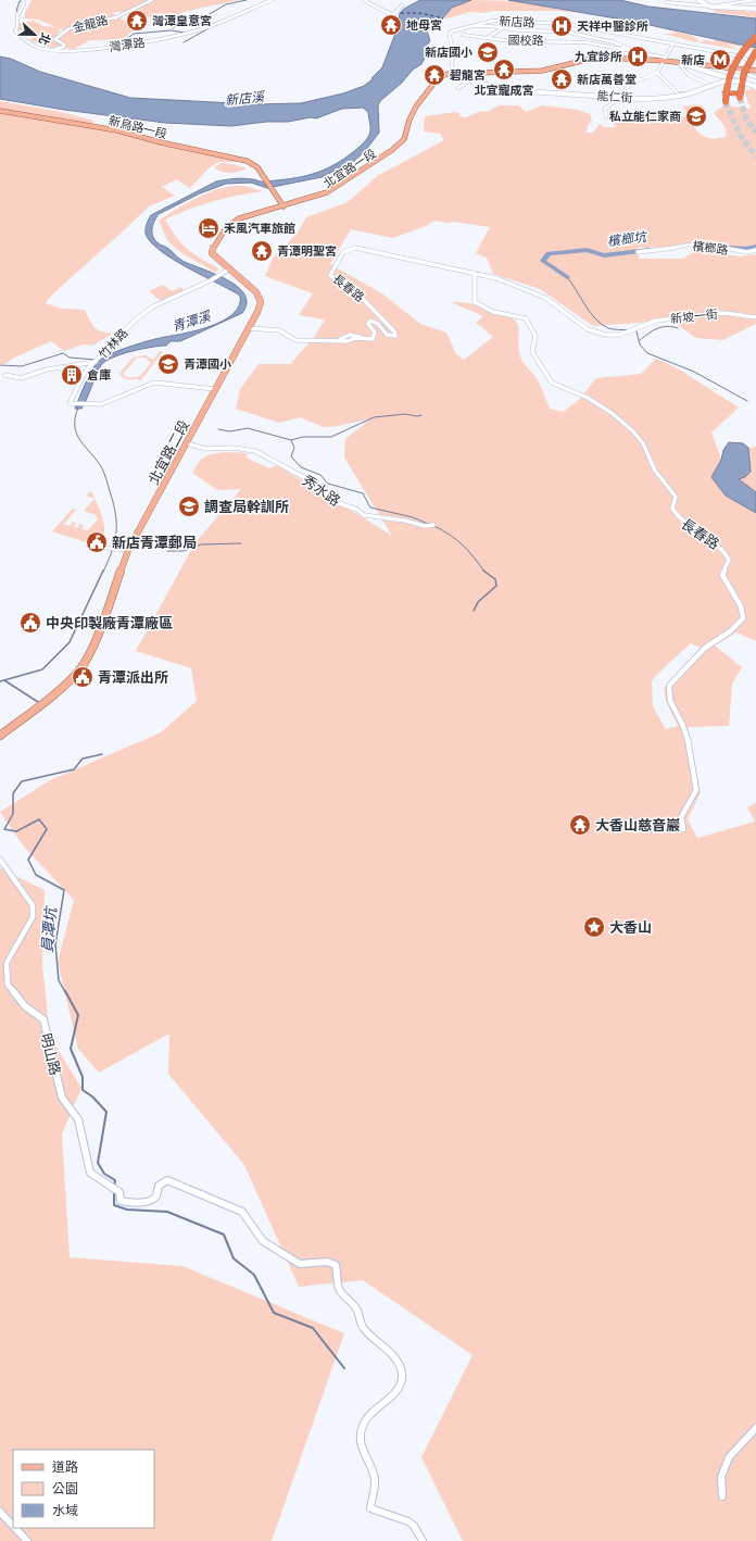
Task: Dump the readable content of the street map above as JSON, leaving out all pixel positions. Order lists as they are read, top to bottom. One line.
{"streets":{"main road":["新烏路一段","北宜路一段","北宜路二段"],"street":["新店路","金龍路","國校路","灣潭路","能仁街","檳榔路","長春路","新坡一街","竹林路","秀水路","明山路"]},"crossings":[["新店路","北宜路一段"],["金龍路","灣潭路"],["新烏路一段","北宜路一段"],["新烏路一段","北宜路二段"],["北宜路一段","北宜路二段"],["長春路","新坡一街"],["長春路","北宜路二段"],["竹林路","北宜路二段"],["北宜路二段","秀水路"]],"water":["新店溪","檳榔坑","青潭溪","員潭坑"],"places":{"temple":["灣潭皇意宮","地母宮","北宜寵成宮","碧龍宮","新店萬善堂","青潭明聖宮","大香山慈音巖"],"hospital":["天祥中醫診所","九宜診所"],"school or university":["新店國小","私立能仁家商","青潭國小","調查局幹訓所"],"metro station":["新店"],"hotel":["禾風汽車旅館"],"building":["倉庫"],"public building":["新店青潭郵局","中央印製廠青潭廠區","青潭派出所"],"place":["大香山"]},"legend":["道路","公園","水域"],"north":"right"}
